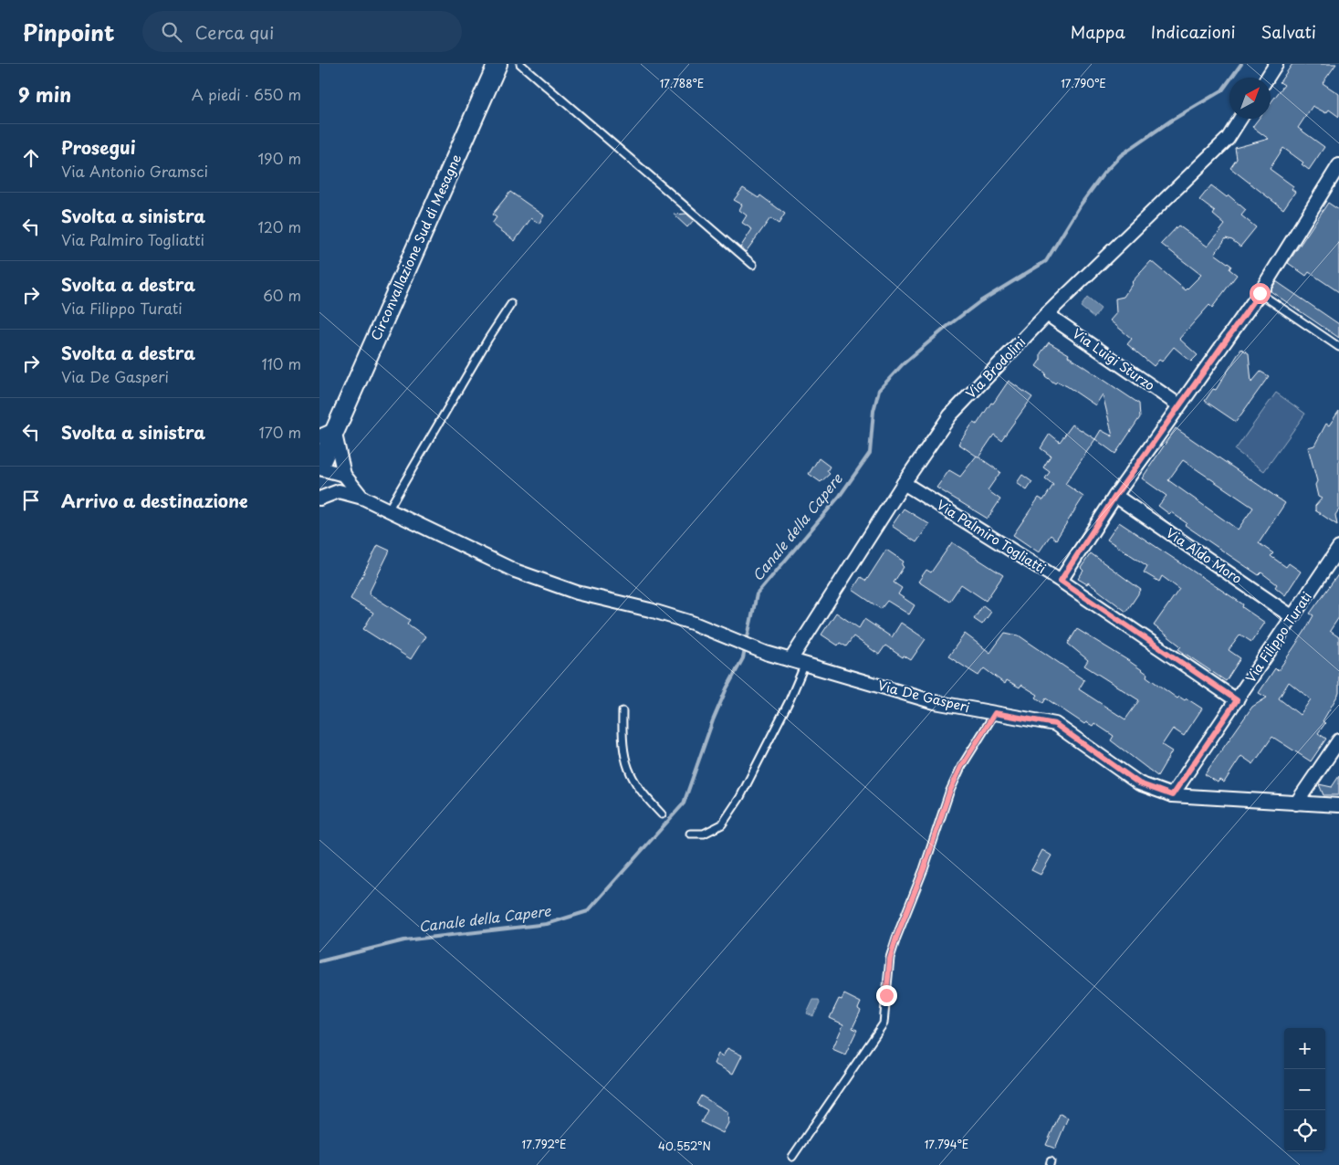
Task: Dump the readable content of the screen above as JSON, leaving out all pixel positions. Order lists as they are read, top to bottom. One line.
{"streets":{"main road":["Circonvallazione Sud di Mesagne"],"street":["Via Luigi Sturzo","Via Brodolini","Via Palmiro Togliatti","Via Aldo Moro","Via Filippo Turati","Via De Gasperi"]},"crossings":[["Via Luigi Sturzo","Via Brodolini"],["Via Brodolini","Via Palmiro Togliatti"],["Via Brodolini","Via De Gasperi"],["Via Palmiro Togliatti","Via Filippo Turati"],["Via Aldo Moro","Via Filippo Turati"],["Via Filippo Turati","Via De Gasperi"]],"water":["Canale della Capere"],"north":"top right","page":{"header":"Pinpoint","search":"Cerca qui","nav":["Mappa","Indicazioni","Salvati"],"heading":["9 min","A piedi · 650 m"],"list":[["Prosegui","Via Antonio Gramsci","190 m"],["Svolta a sinistra","Via Palmiro Togliatti","120 m"],["Svolta a destra","Via Filippo Turati","60 m"],["Svolta a destra","Via De Gasperi","110 m"],["Svolta a sinistra","170 m"],"Arrivo a destinazione"],"map_buttons":["+","−"]},"coordinates":["17.788°E","17.790°E","17.792°E","17.794°E","40.552°N"]}
